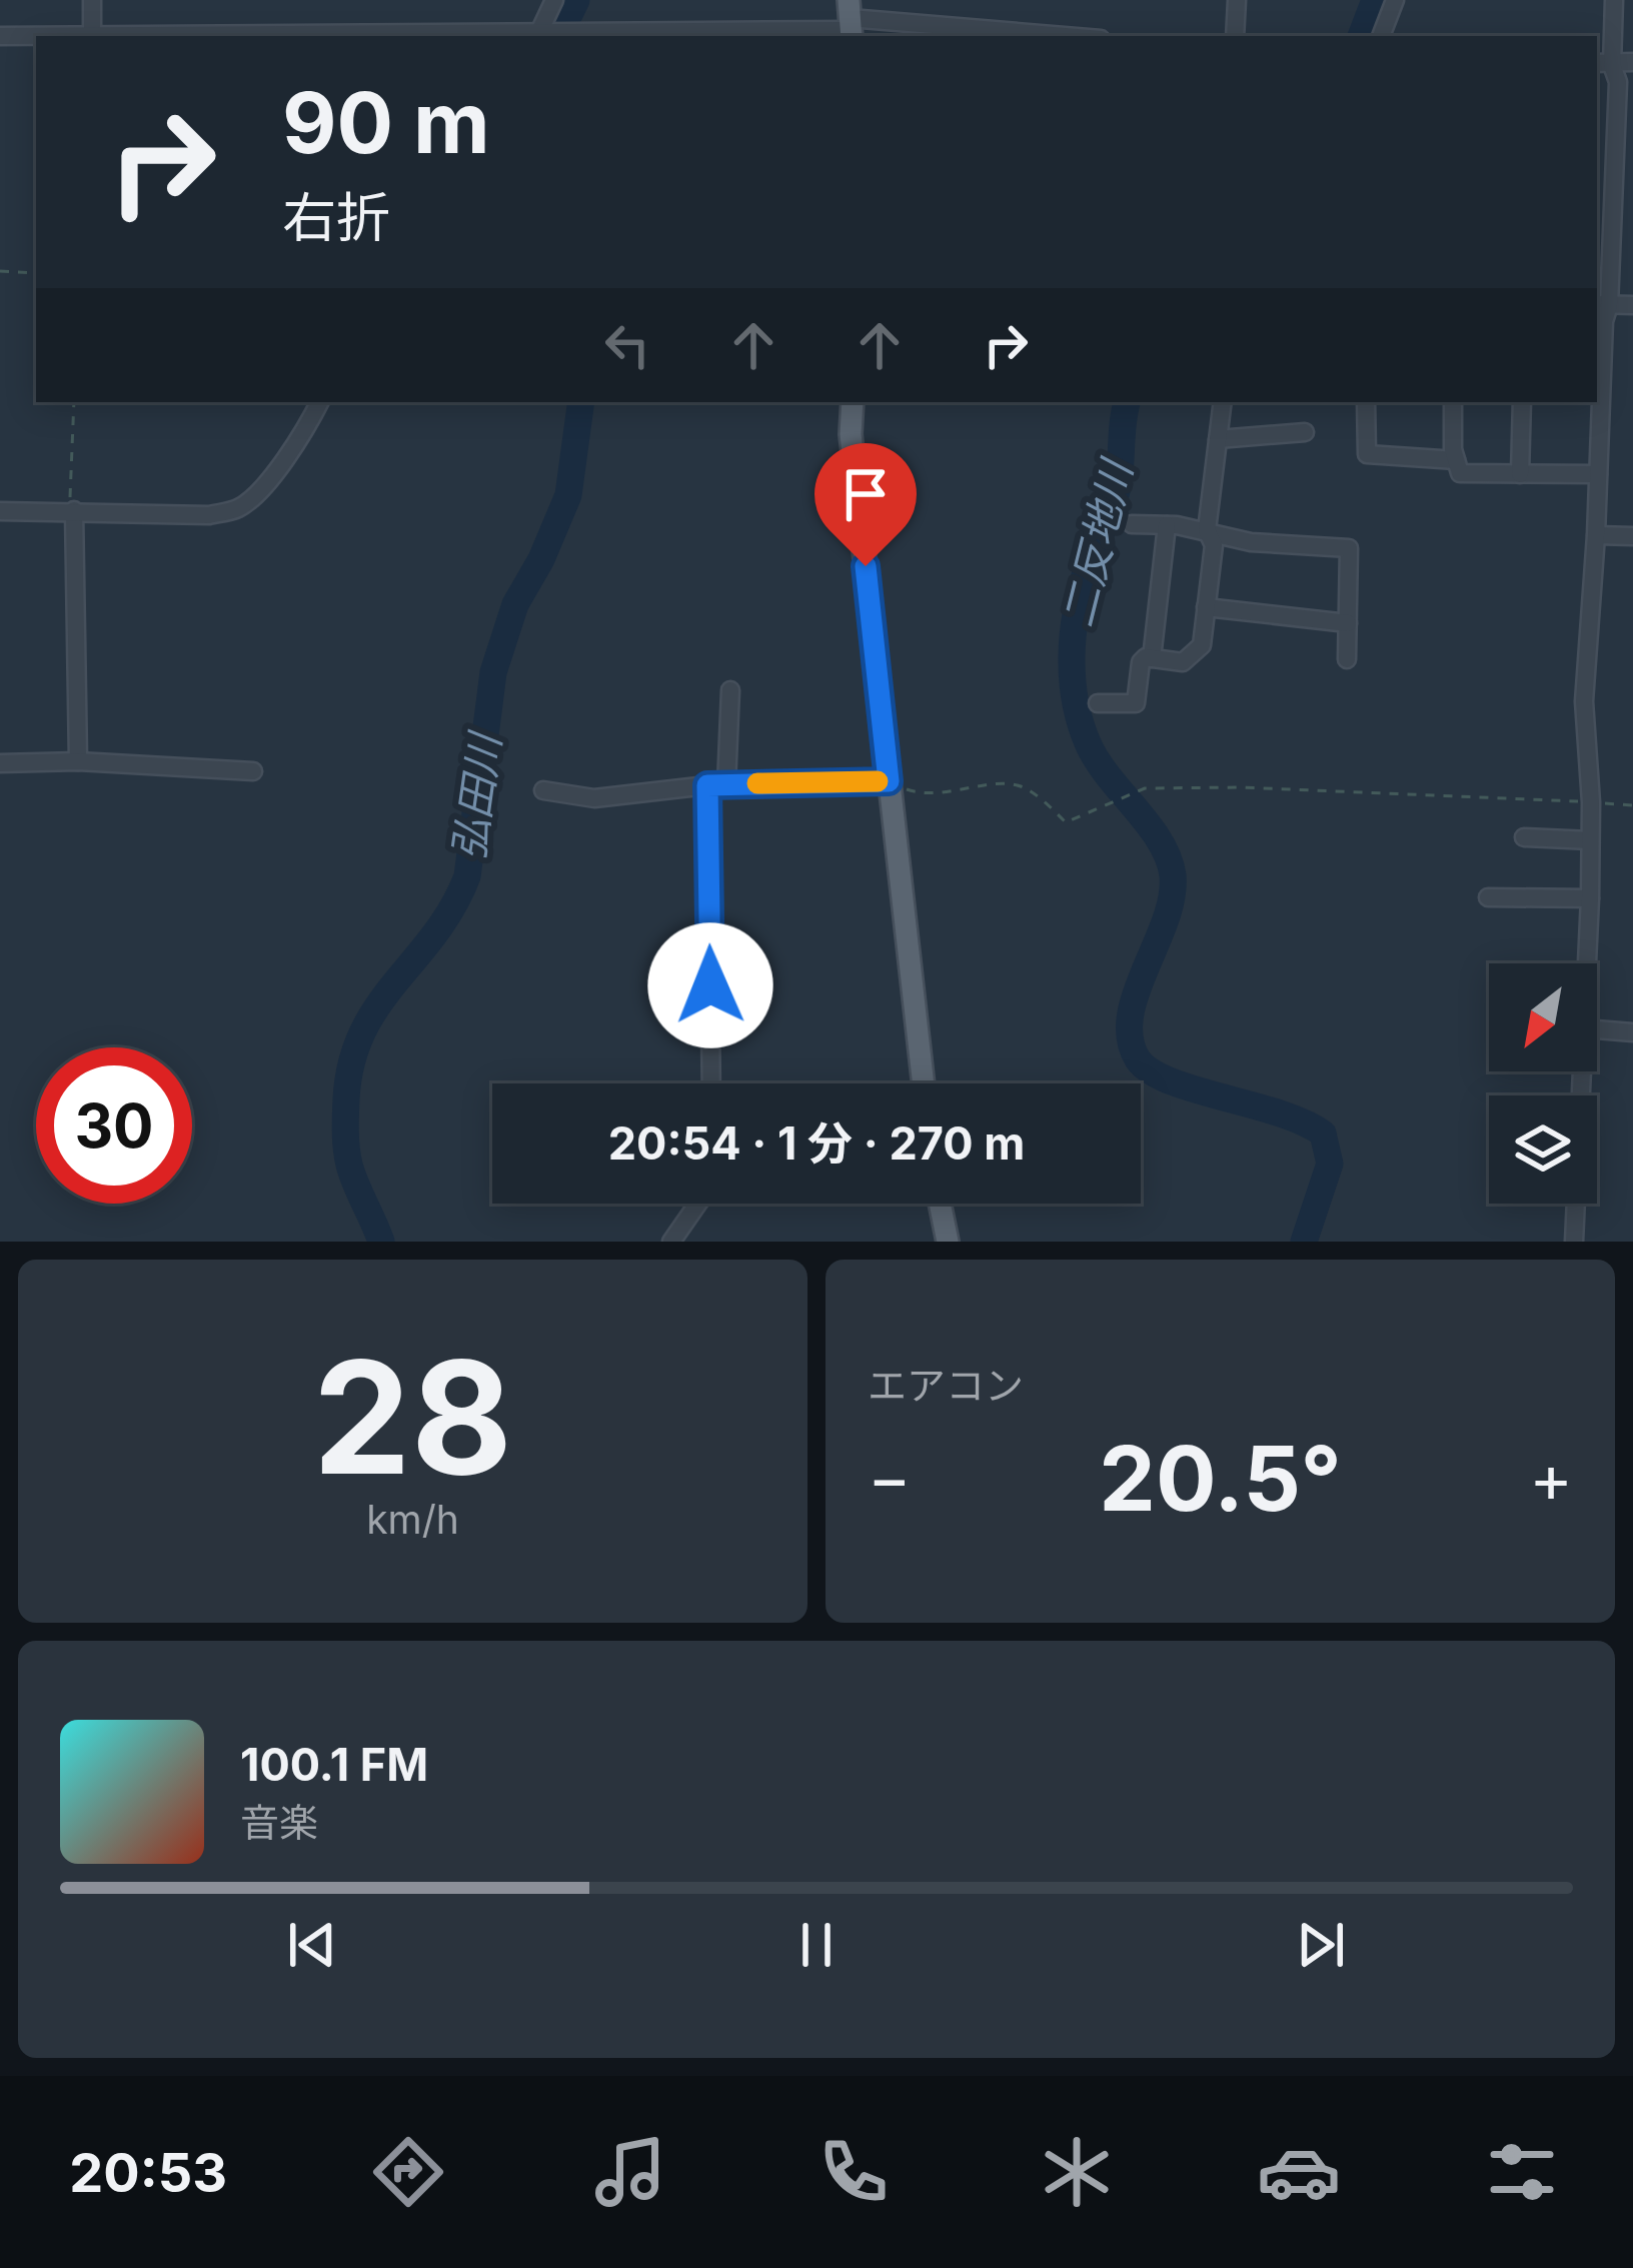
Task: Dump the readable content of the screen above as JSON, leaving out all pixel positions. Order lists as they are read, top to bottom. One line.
{"water":["二反地川","弘田川"],"north":"bottom left","page":{"turn":["90 m","右折"],"limit":"30","trip":"20:54 · 1 分 · 270 m","tile":[["28","km/h"],"エアコン"],"heat":["−","20.5°","+"],"song":["100.1 FM","音楽"],"tabs":"20:53"}}
